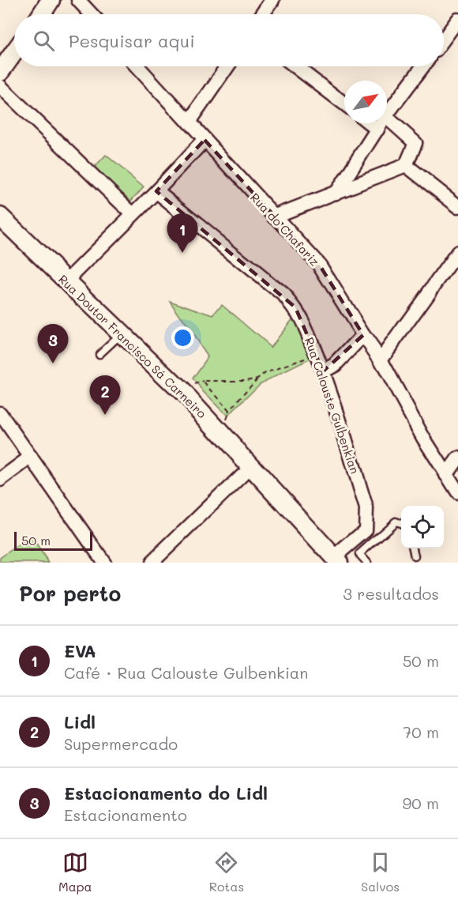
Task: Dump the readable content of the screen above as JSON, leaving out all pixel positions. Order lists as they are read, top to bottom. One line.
{"streets":{"street":["Rua do Chafariz","Rua Doutor Francisco Sá Carneiro","Rua Calouste Gulbenkian"]},"crossings":[["Rua Doutor Francisco Sá Carneiro","Rua Calouste Gulbenkian"]],"scale_bar":"50 m","north":"top right","page":{"search":"Pesquisar aqui","pins":["1","3","2"],"scale":"50 m","heading":["Por perto","3 resultados"],"list":[{"mark":"1","name":"EVA","note":"Café · Rua Calouste Gulbenkian","value":"50 m"},{"mark":"2","name":"Lidl","note":"Supermercado","value":"70 m"},{"mark":"3","name":"Estacionamento do Lidl","note":"Estacionamento","value":"90 m"}],"nav":["Mapa","Rotas","Salvos"]}}
